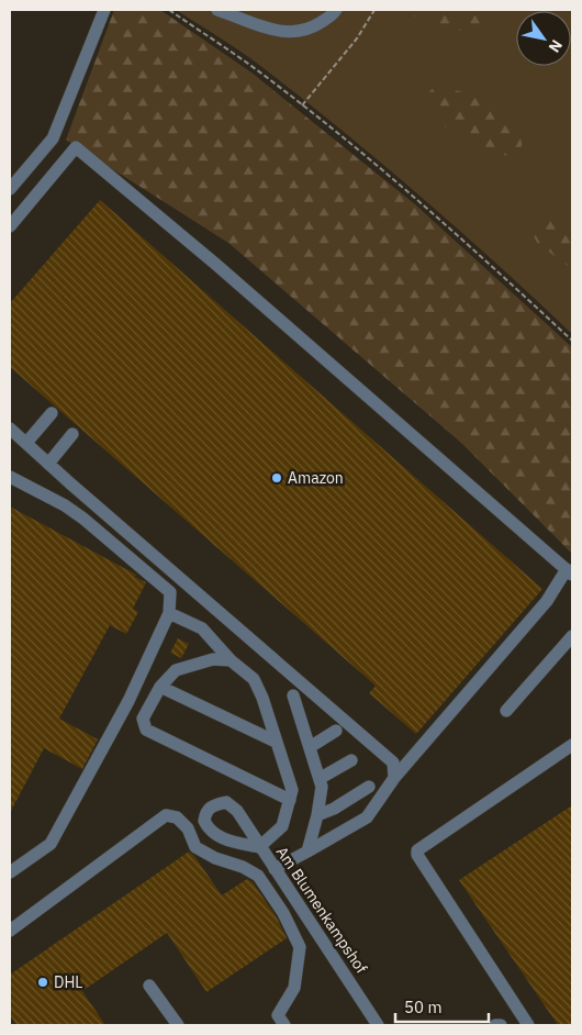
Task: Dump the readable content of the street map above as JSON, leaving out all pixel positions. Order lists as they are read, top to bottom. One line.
{"streets":{"street":["Am Blumenkampshof"]},"places":["Amazon","DHL"],"scale_bar":"50 m","north":"bottom right"}
